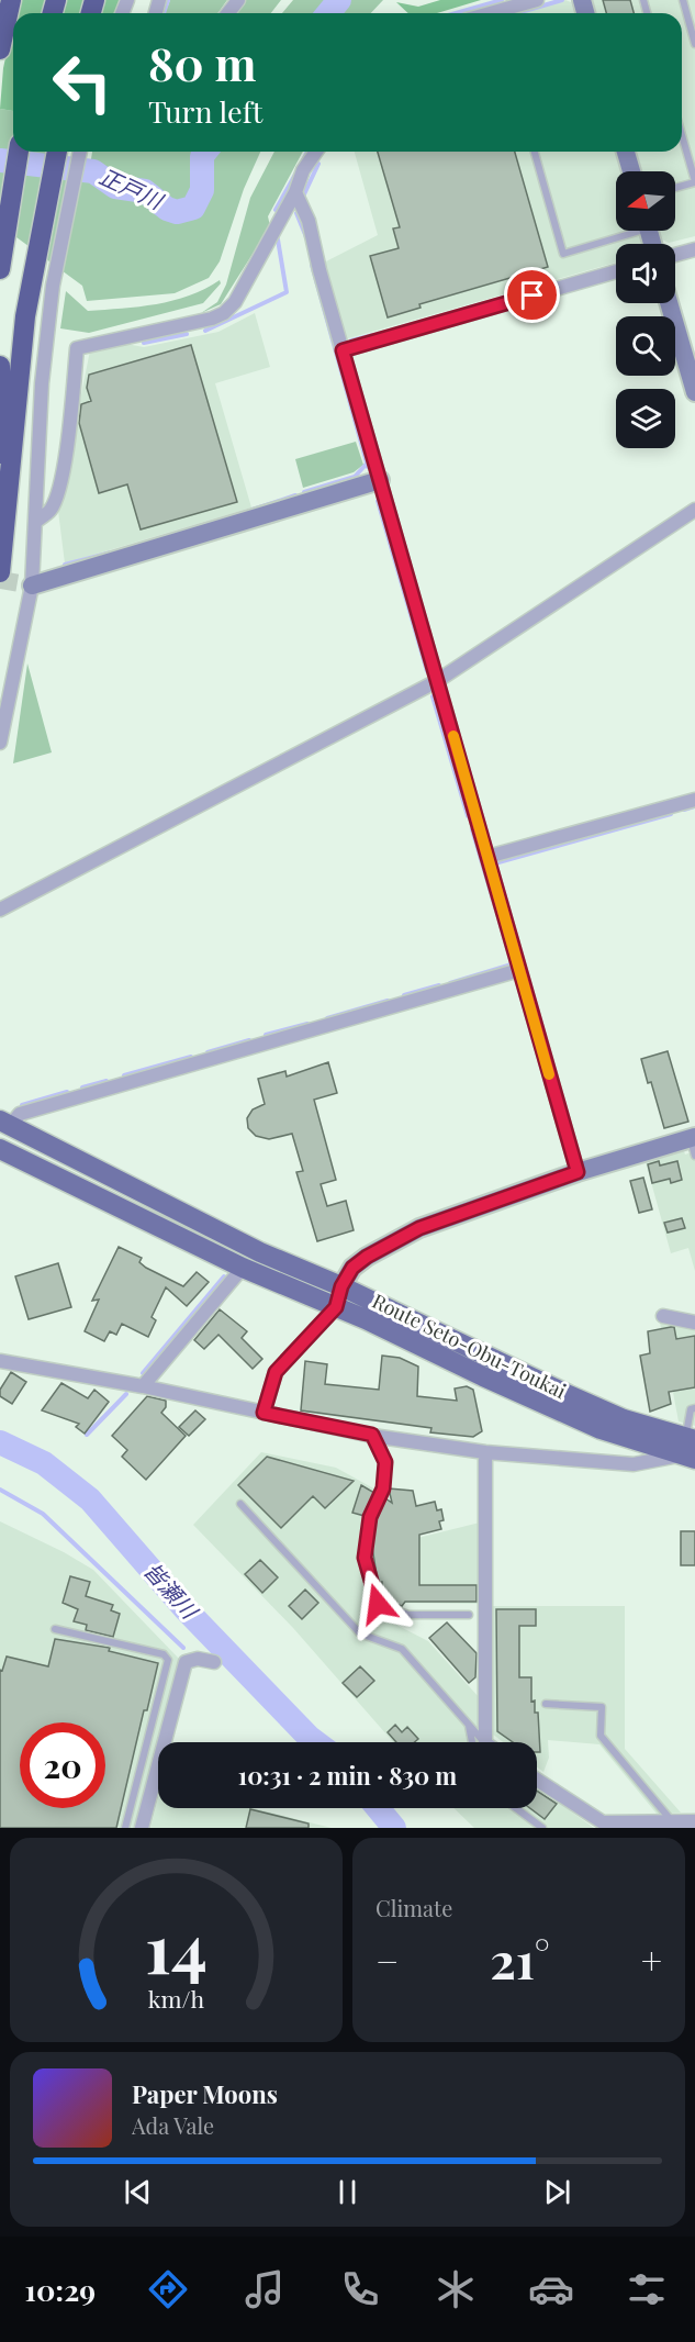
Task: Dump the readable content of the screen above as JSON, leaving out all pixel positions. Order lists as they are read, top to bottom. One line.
{"streets":{"main road":["Route Seto-Obu-Toukai"]},"water":["正戸川","皆瀬川"],"north":"left","page":{"turn":["80 m","Turn left"],"limit":"20","trip":"10:31 · 2 min · 830 m","tile":"Climate","heat":["−","21°","+"],"song":["Paper Moons","Ada Vale"],"tabs":"10:29","gauge":["14","km/h"]}}
